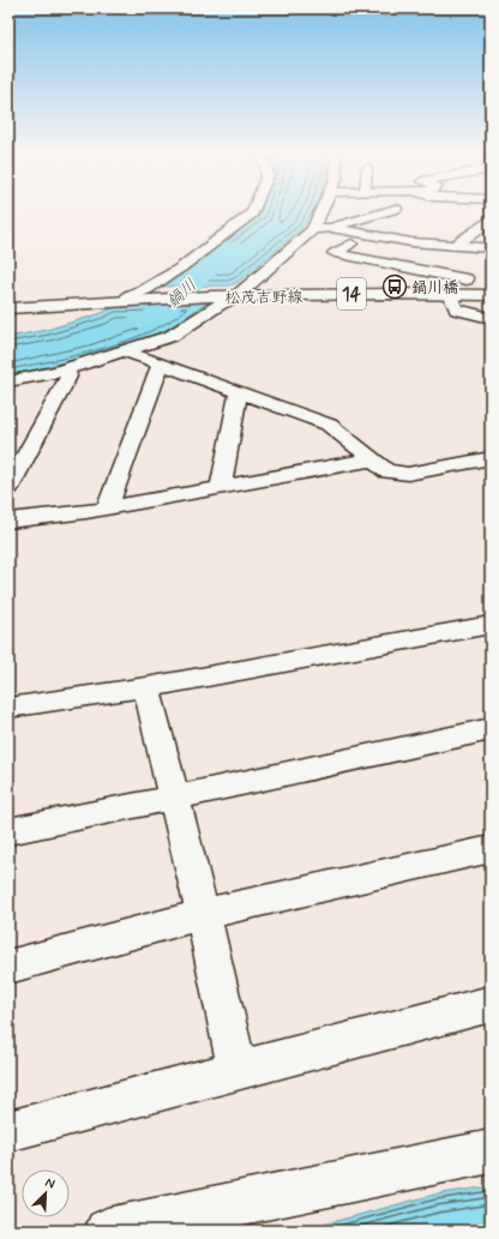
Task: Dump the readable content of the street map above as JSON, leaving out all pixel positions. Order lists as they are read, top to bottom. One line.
{"streets":{"main road":["14","松茂吉野線"]},"water":["鍋川"],"places":{"bus stop":["鍋川橋"]},"north":"top right"}
